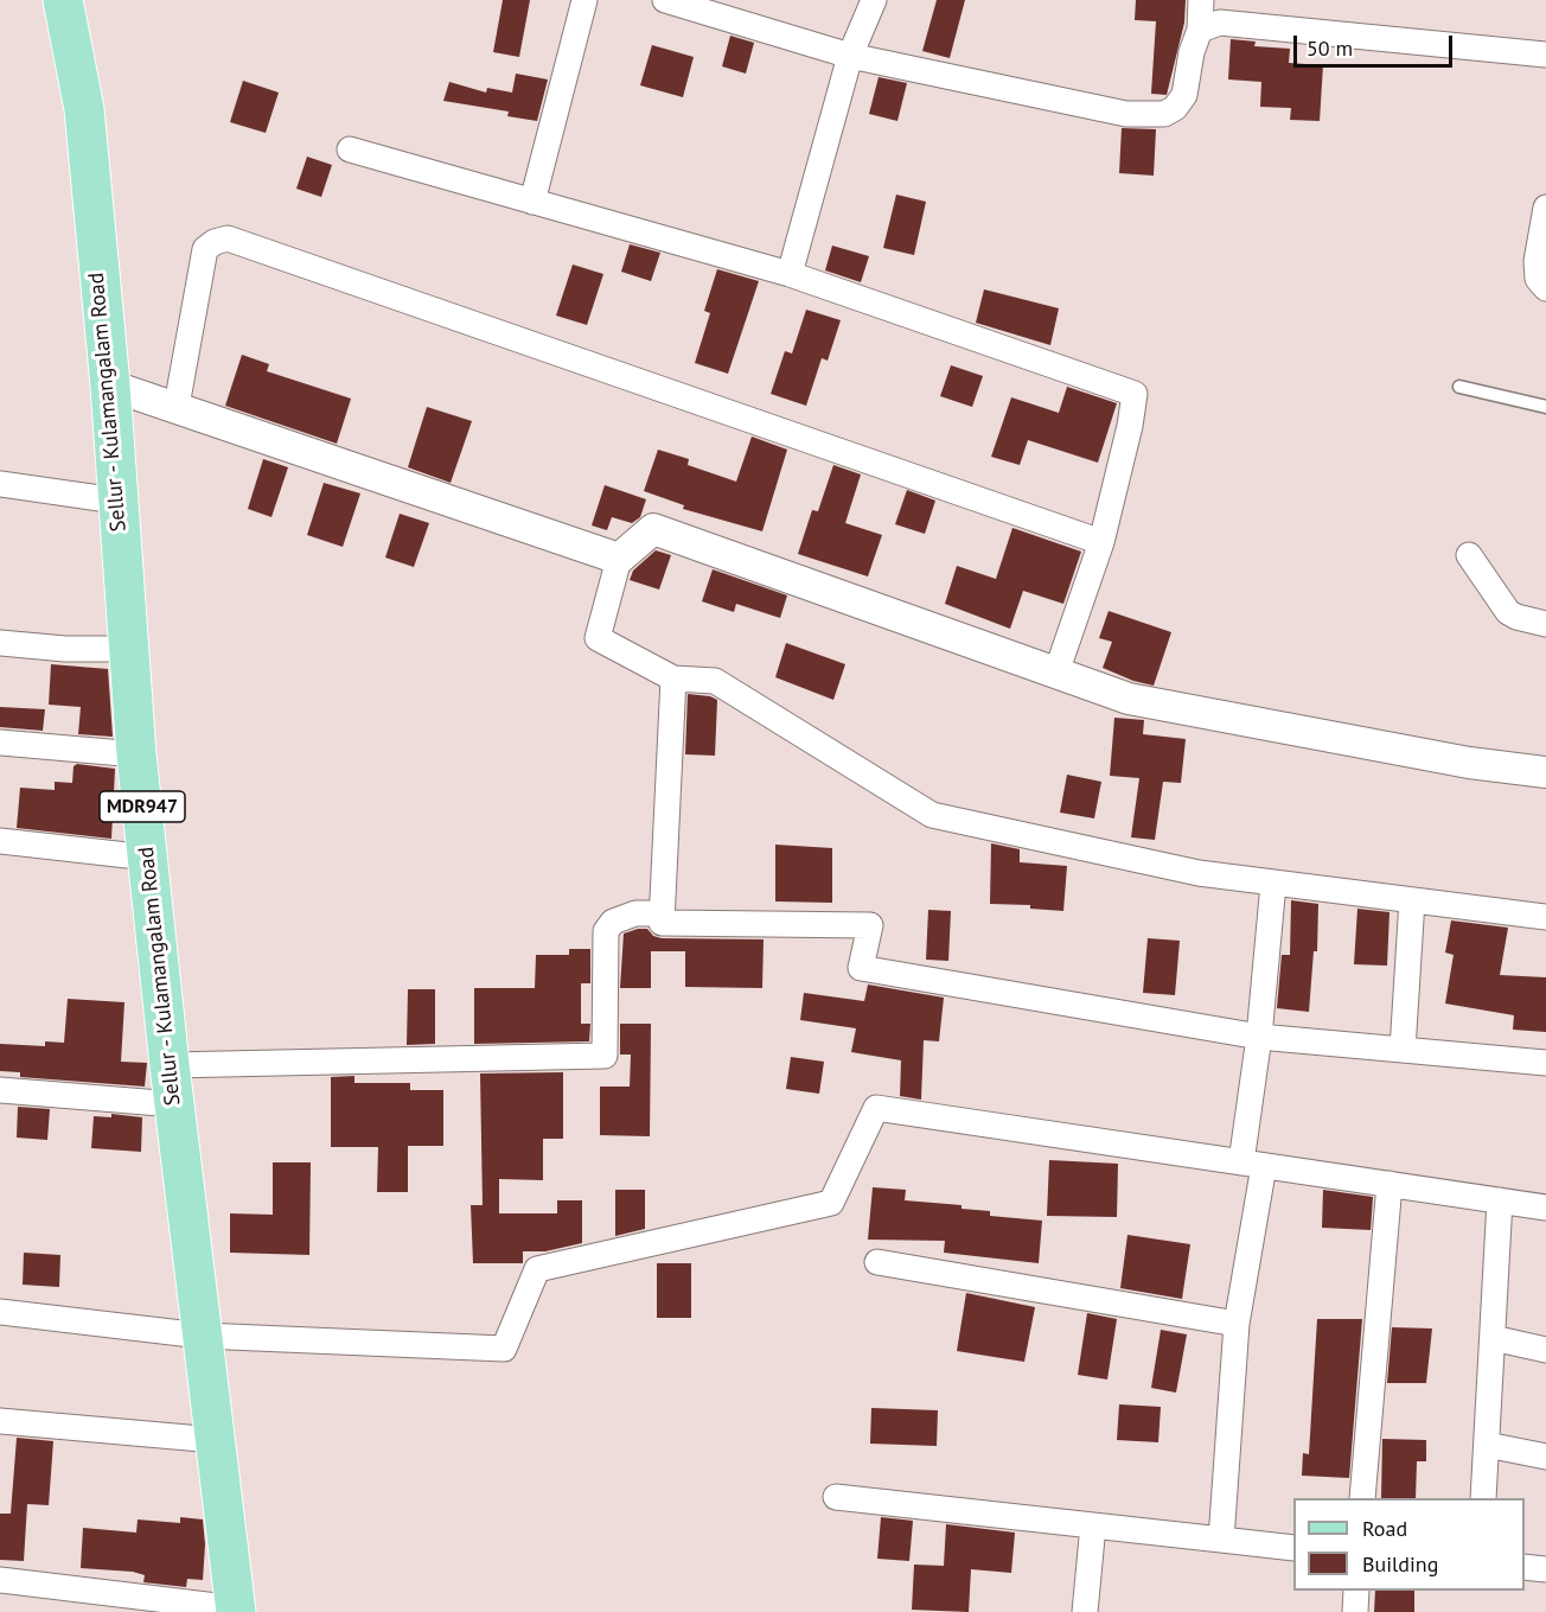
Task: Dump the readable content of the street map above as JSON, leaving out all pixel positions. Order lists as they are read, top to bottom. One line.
{"streets":{"main road":["Sellur - Kulamangalam Road","MDR947"]},"legend":["Road","Building"],"scale_bar":"50 m"}
